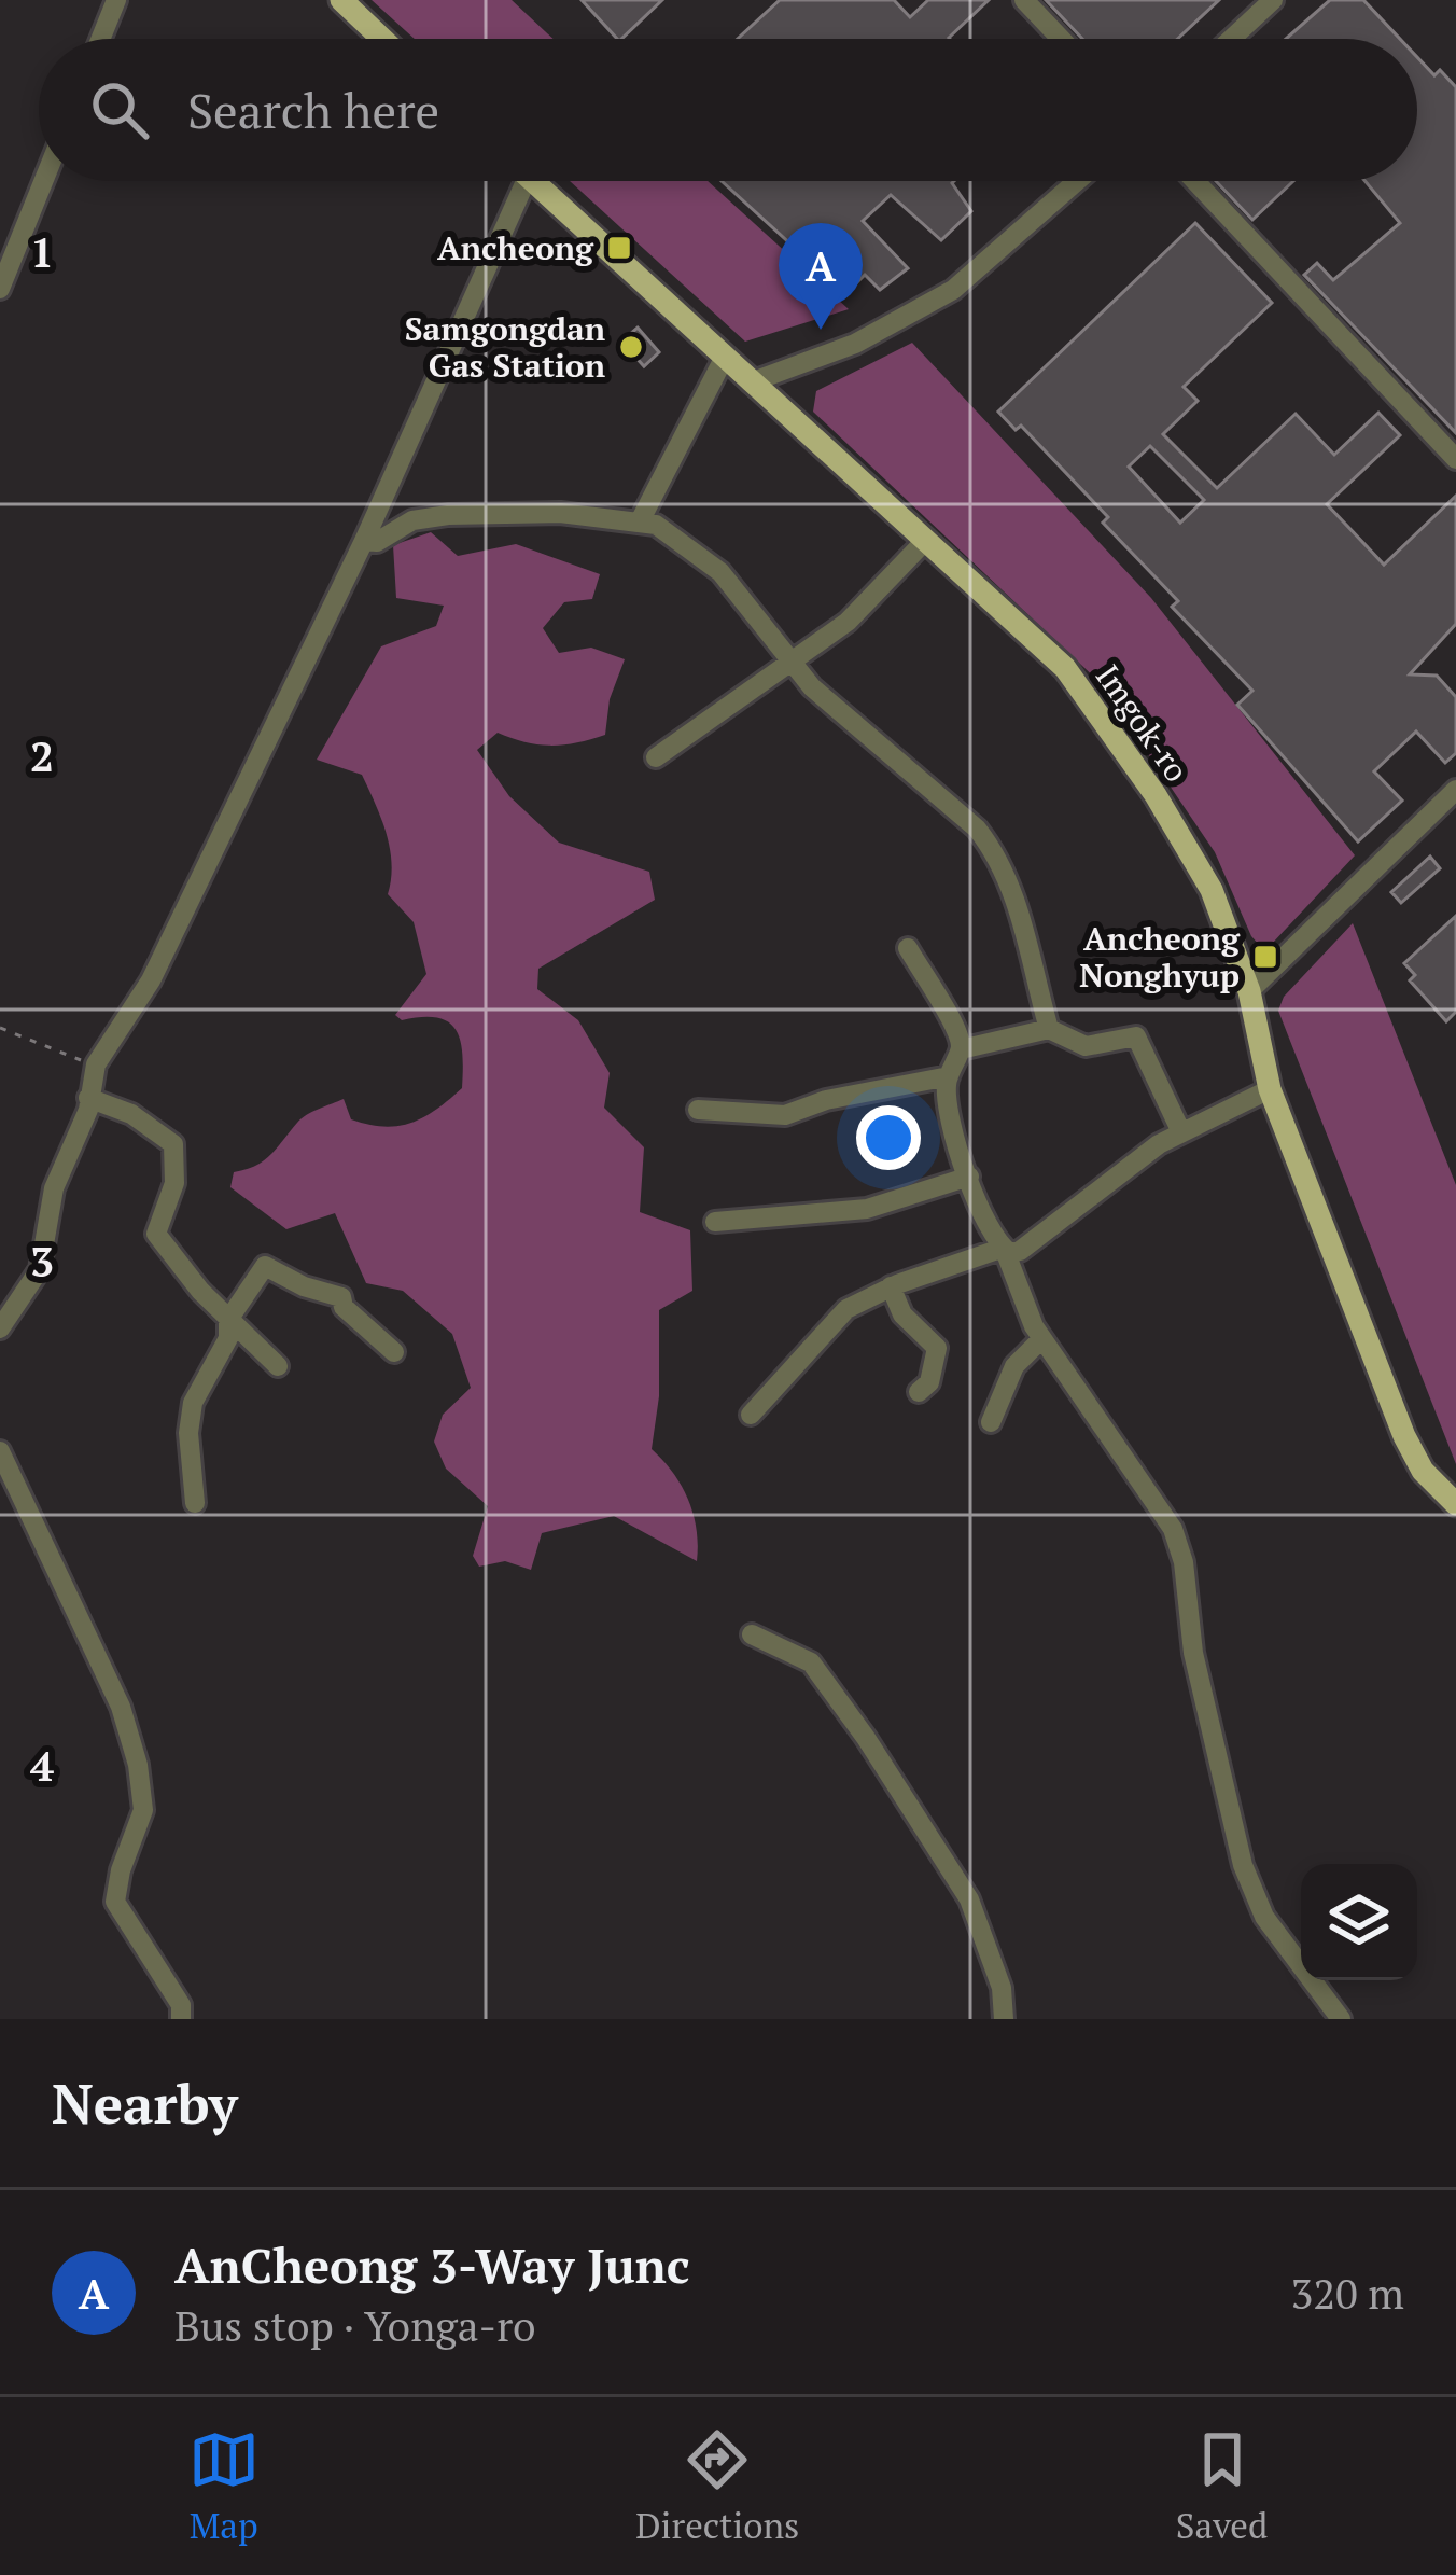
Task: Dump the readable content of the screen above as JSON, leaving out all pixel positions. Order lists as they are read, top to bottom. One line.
{"streets":{"main road":["Imgok-ro"]},"places":{"transit":["Ancheong","Ancheong Nonghyup"],"other":["Samgongdan Gas Station"]},"page":{"search":"Search here","pins":"A","heading":"Nearby","list":[{"mark":"A","name":"AnCheong 3-Way Junc","note":"Bus stop · Yonga-ro","value":"320 m"}],"nav":["Map","Directions","Saved"]},"grid":{"rows":["1","2","3","4"]}}
